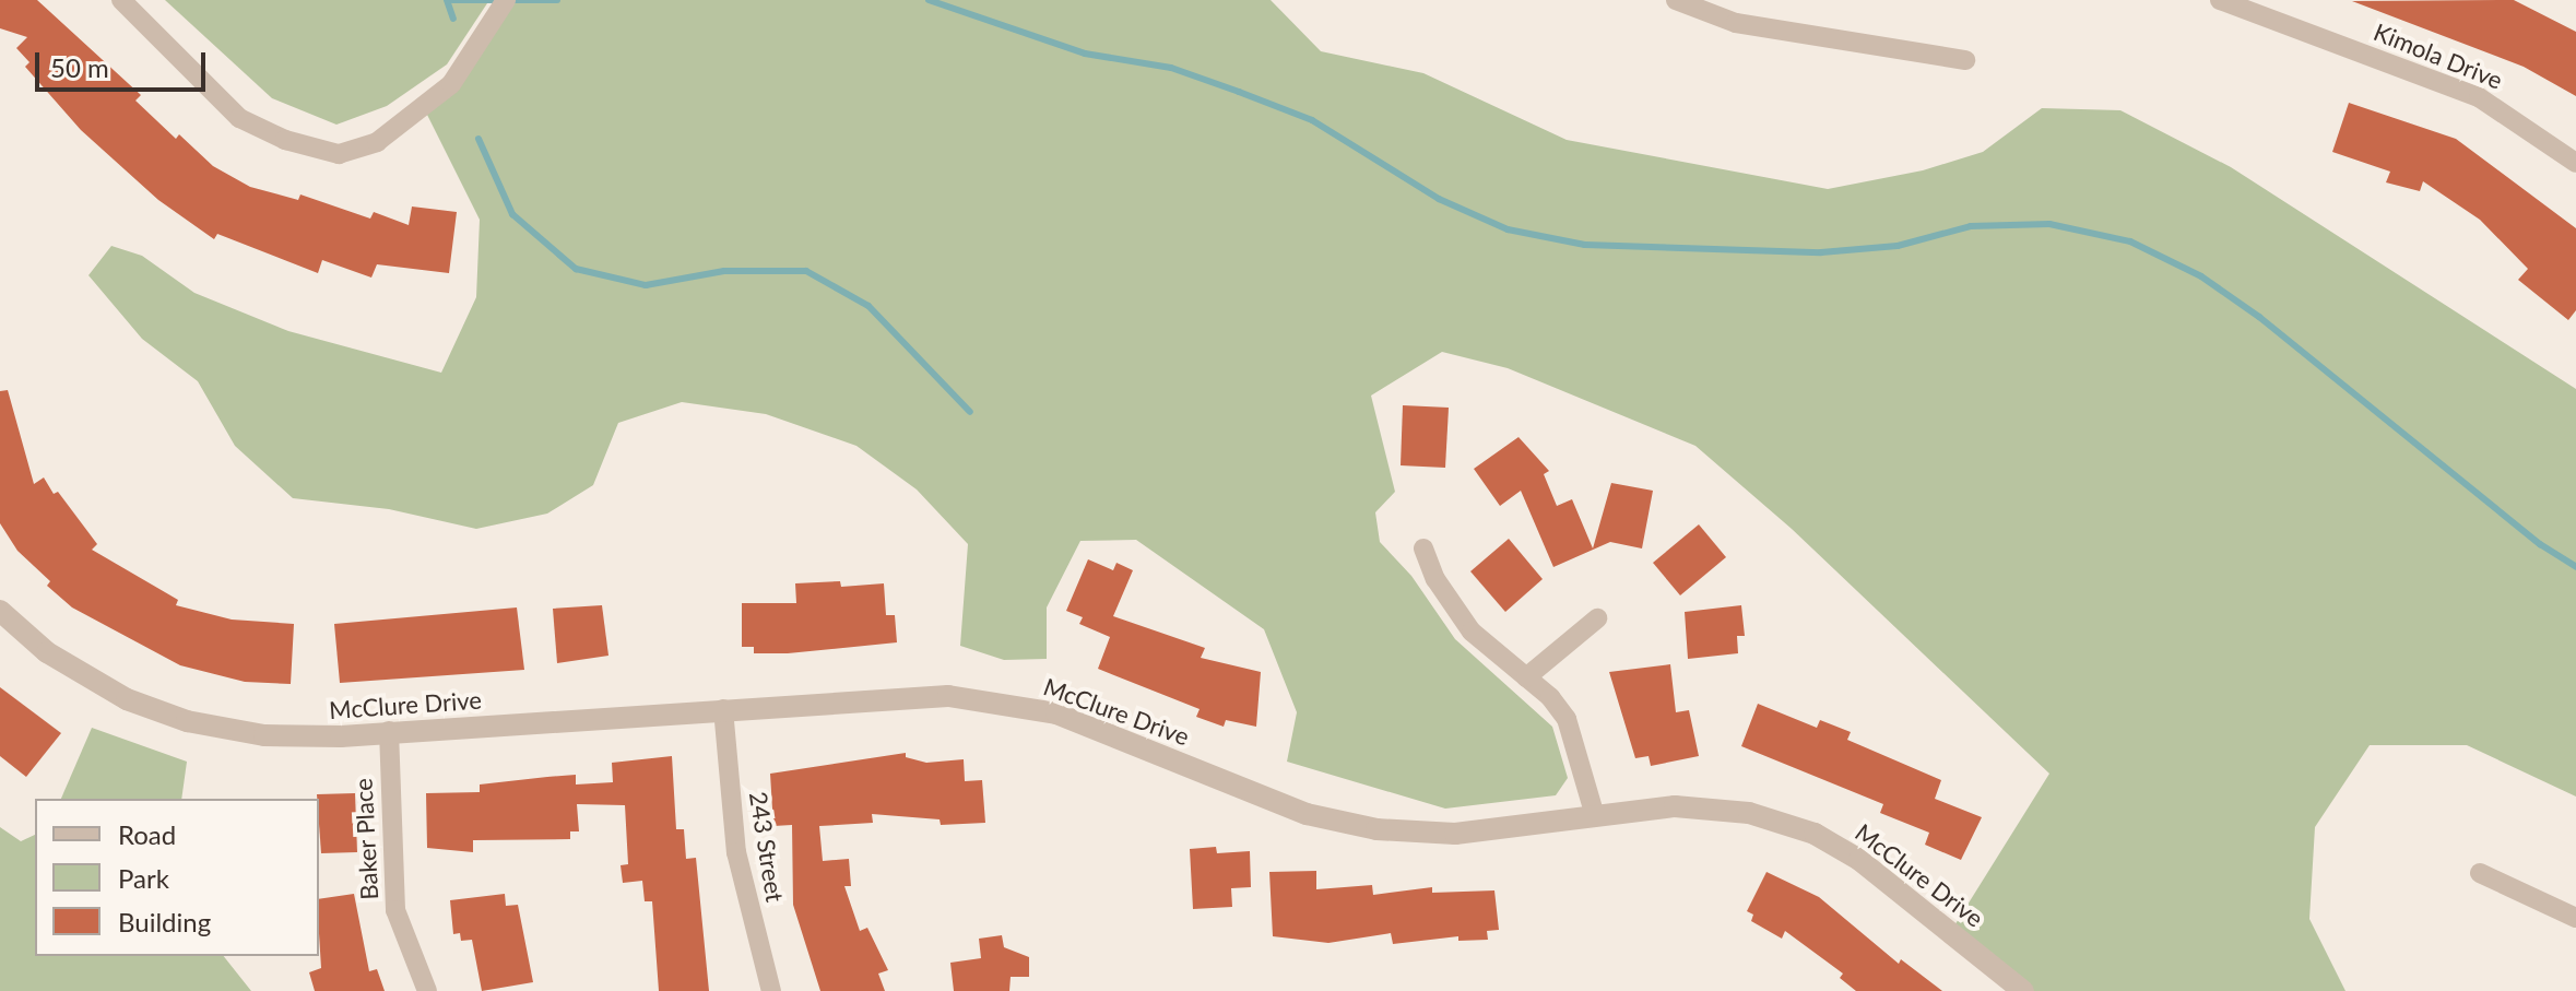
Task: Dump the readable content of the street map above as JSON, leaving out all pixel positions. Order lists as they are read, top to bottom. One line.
{"streets":{"street":["Kimola Drive","McClure Drive","Baker Place","243 Street"]},"crossings":[["McClure Drive","Baker Place"],["McClure Drive","243 Street"]],"legend":["Road","Park","Building"],"scale_bar":"50 m"}
